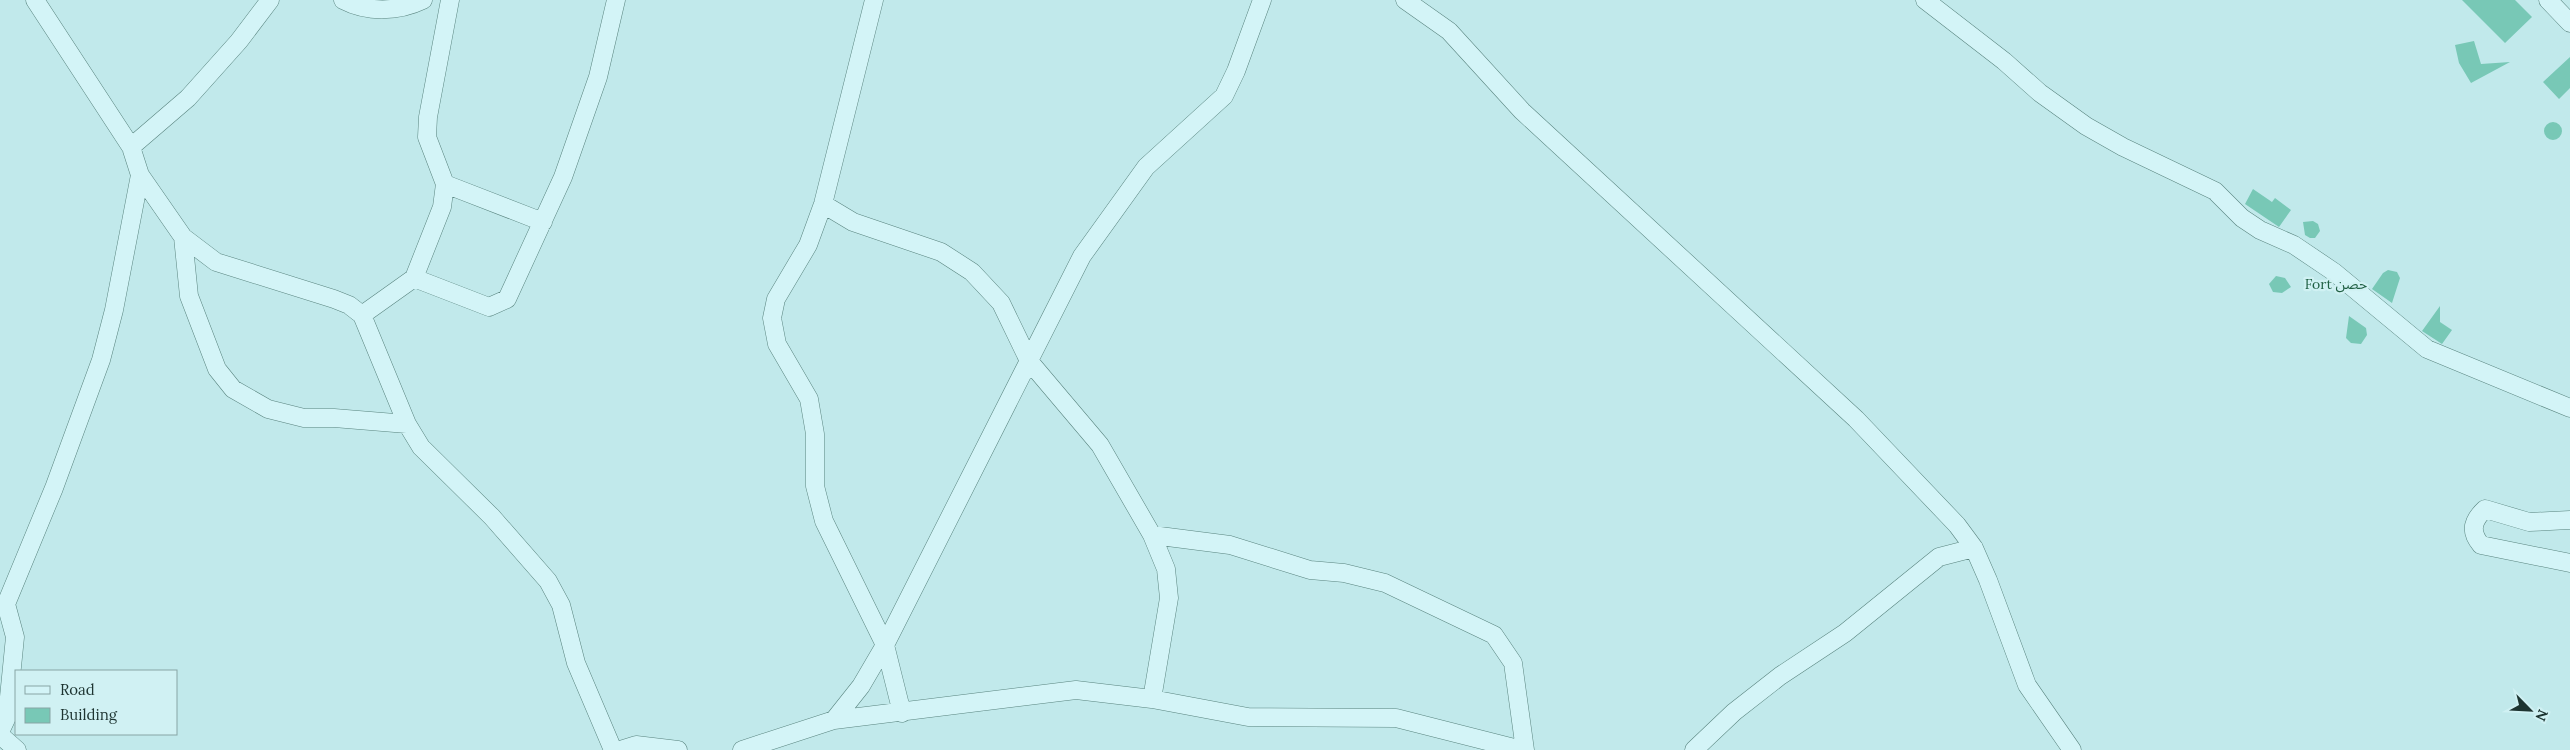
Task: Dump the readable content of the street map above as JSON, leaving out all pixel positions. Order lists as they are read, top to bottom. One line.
{"districts":["Fort حصن"],"legend":["Road","Building"],"north":"bottom right"}
